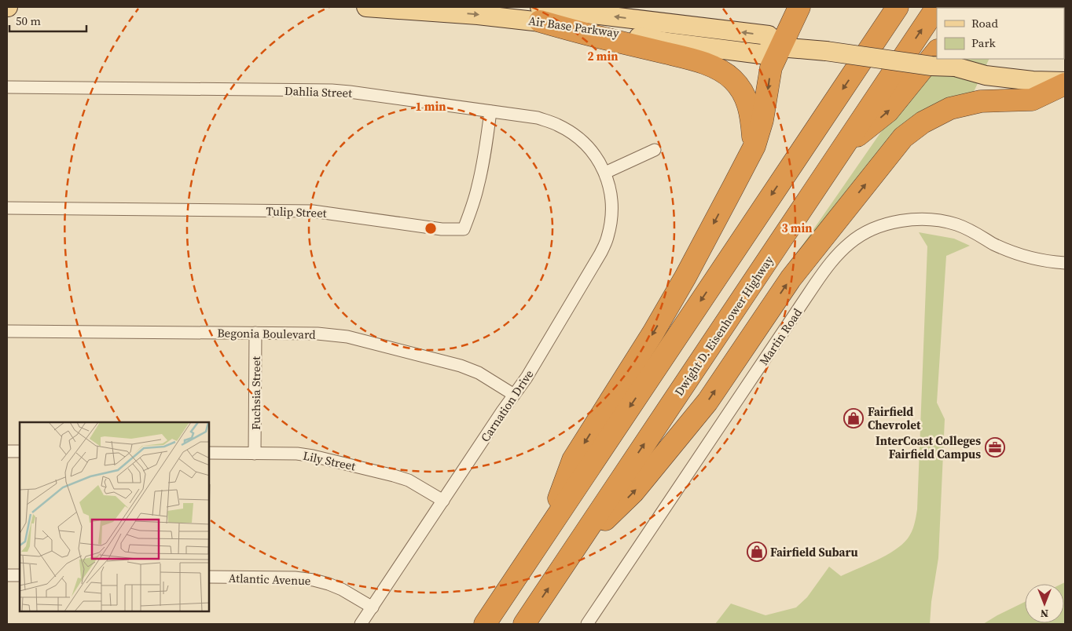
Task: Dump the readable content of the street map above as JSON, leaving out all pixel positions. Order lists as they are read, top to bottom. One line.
{"streets":{"highway":["Dwight D. Eisenhower Highway"],"main road":["Air Base Parkway"],"street":["Dahlia Street","Tulip Street","Begonia Boulevard","Martin Road","Fuchsia Street","Carnation Drive","Lily Street","Atlantic Avenue"]},"crossings":[["Dahlia Street","Tulip Street"],["Dahlia Street","Carnation Drive"],["Begonia Boulevard","Fuchsia Street"],["Begonia Boulevard","Carnation Drive"],["Fuchsia Street","Lily Street"],["Carnation Drive","Lily Street"],["Carnation Drive","Atlantic Avenue"]],"one_way":["Air Base Parkway"],"places":{"shop":["Fairfield Chevrolet","Fairfield Subaru"],"office":["InterCoast Colleges Fairfield Campus"]},"legend":["Road","Park"],"scale_bar":"50 m","north":"bottom","rings":["2 min","1 min","3 min"]}
